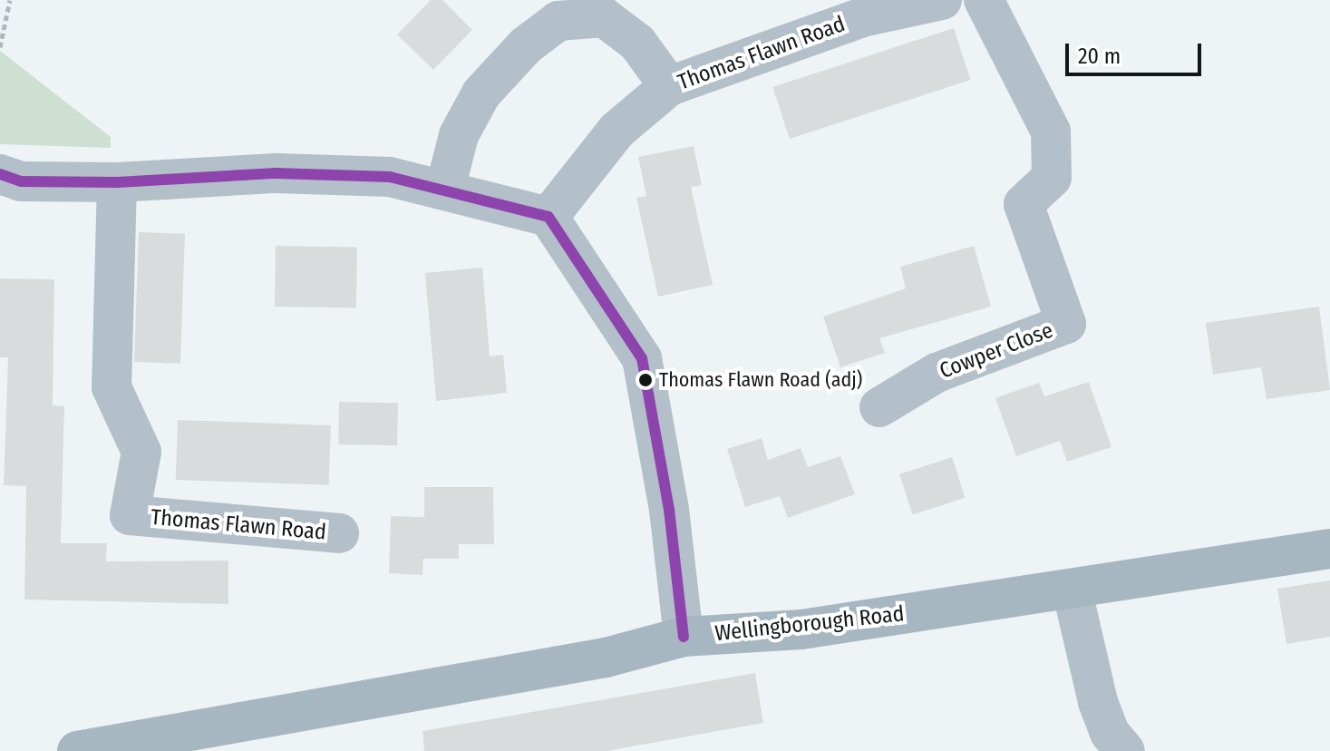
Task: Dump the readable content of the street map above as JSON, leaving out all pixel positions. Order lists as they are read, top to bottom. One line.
{"streets":{"main road":["Wellingborough Road"],"street":["Thomas Flawn Road","Cowper Close"]},"places":["Thomas Flawn Road (adj)"],"scale_bar":"20 m"}
